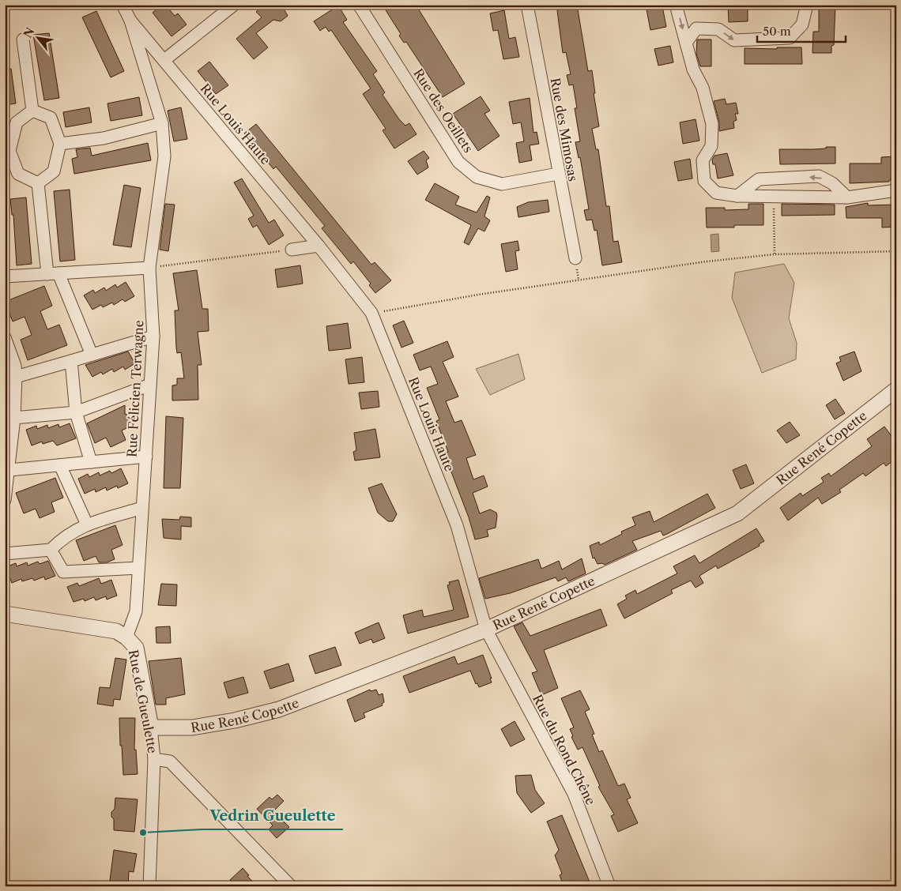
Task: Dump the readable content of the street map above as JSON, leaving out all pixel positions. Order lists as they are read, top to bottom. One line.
{"streets":{"street":["Rue des Oeillets","Rue Louis Haute","Rue des Mimosas","Rue Félicien Terwagne","Rue René Copette","Rue de Gueulette","Rue du Rond Chêne"]},"crossings":[["Rue des Oeillets","Rue des Mimosas"],["Rue Louis Haute","Rue Félicien Terwagne"],["Rue Louis Haute","Rue René Copette"],["Rue Louis Haute","Rue du Rond Chêne"],["Rue Félicien Terwagne","Rue de Gueulette"],["Rue René Copette","Rue de Gueulette"],["Rue René Copette","Rue du Rond Chêne"]],"places":["Vedrin Gueulette"],"scale_bar":"50 m","north":"top left"}
